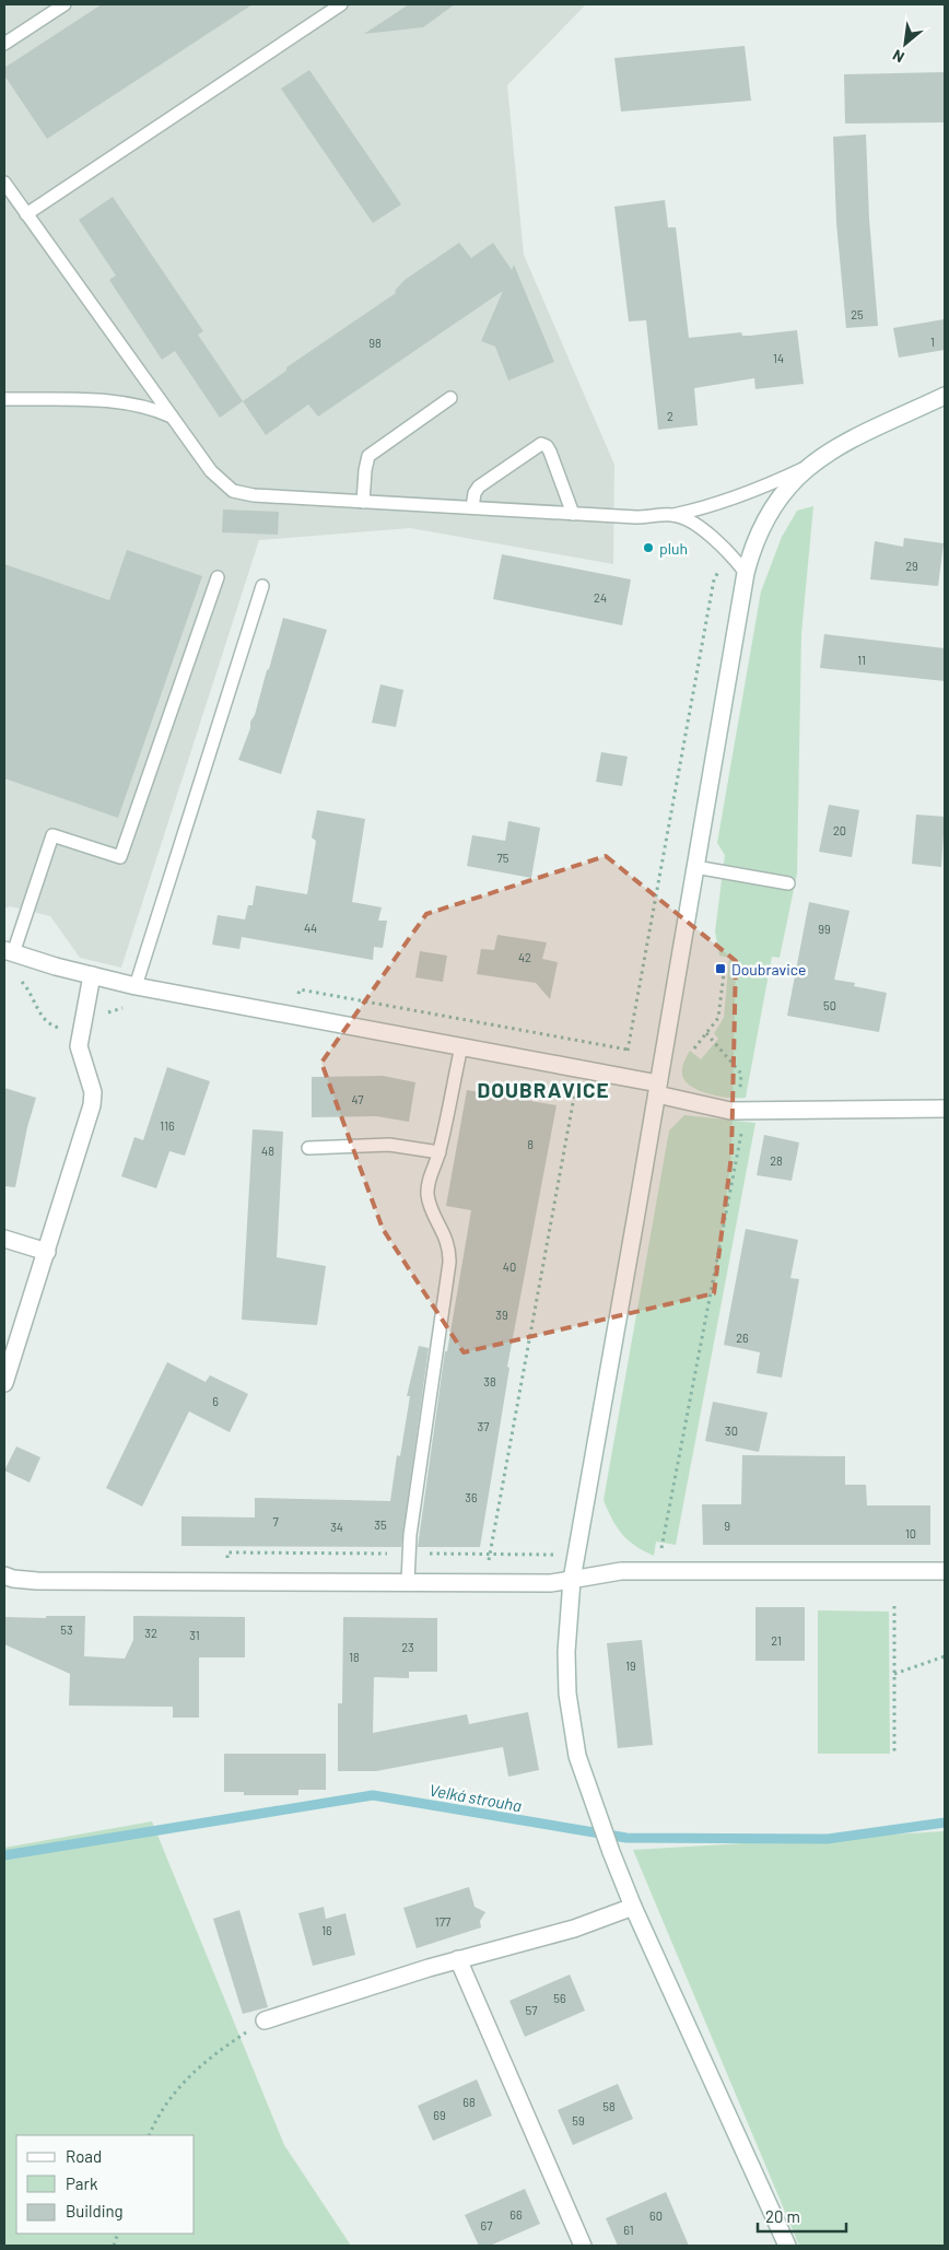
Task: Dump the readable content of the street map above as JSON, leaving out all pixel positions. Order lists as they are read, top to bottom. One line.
{"districts":["DOUBRAVICE"],"water":["Velká strouha"],"places":{"other":["pluh"],"transit":["Doubravice"]},"house_numbers":["25","1","98","14","2","29","24","11","20","75","44","99","42","50","47","116","8","48","28","40","39","26","38","6","37","30","36","7","35","9","34","10","53","32","31","21","23","18","19","177","16","56","57","68","58","69","59","66","60","67","61"],"legend":["Road","Park","Building"],"scale_bar":"20 m","north":"bottom left"}
